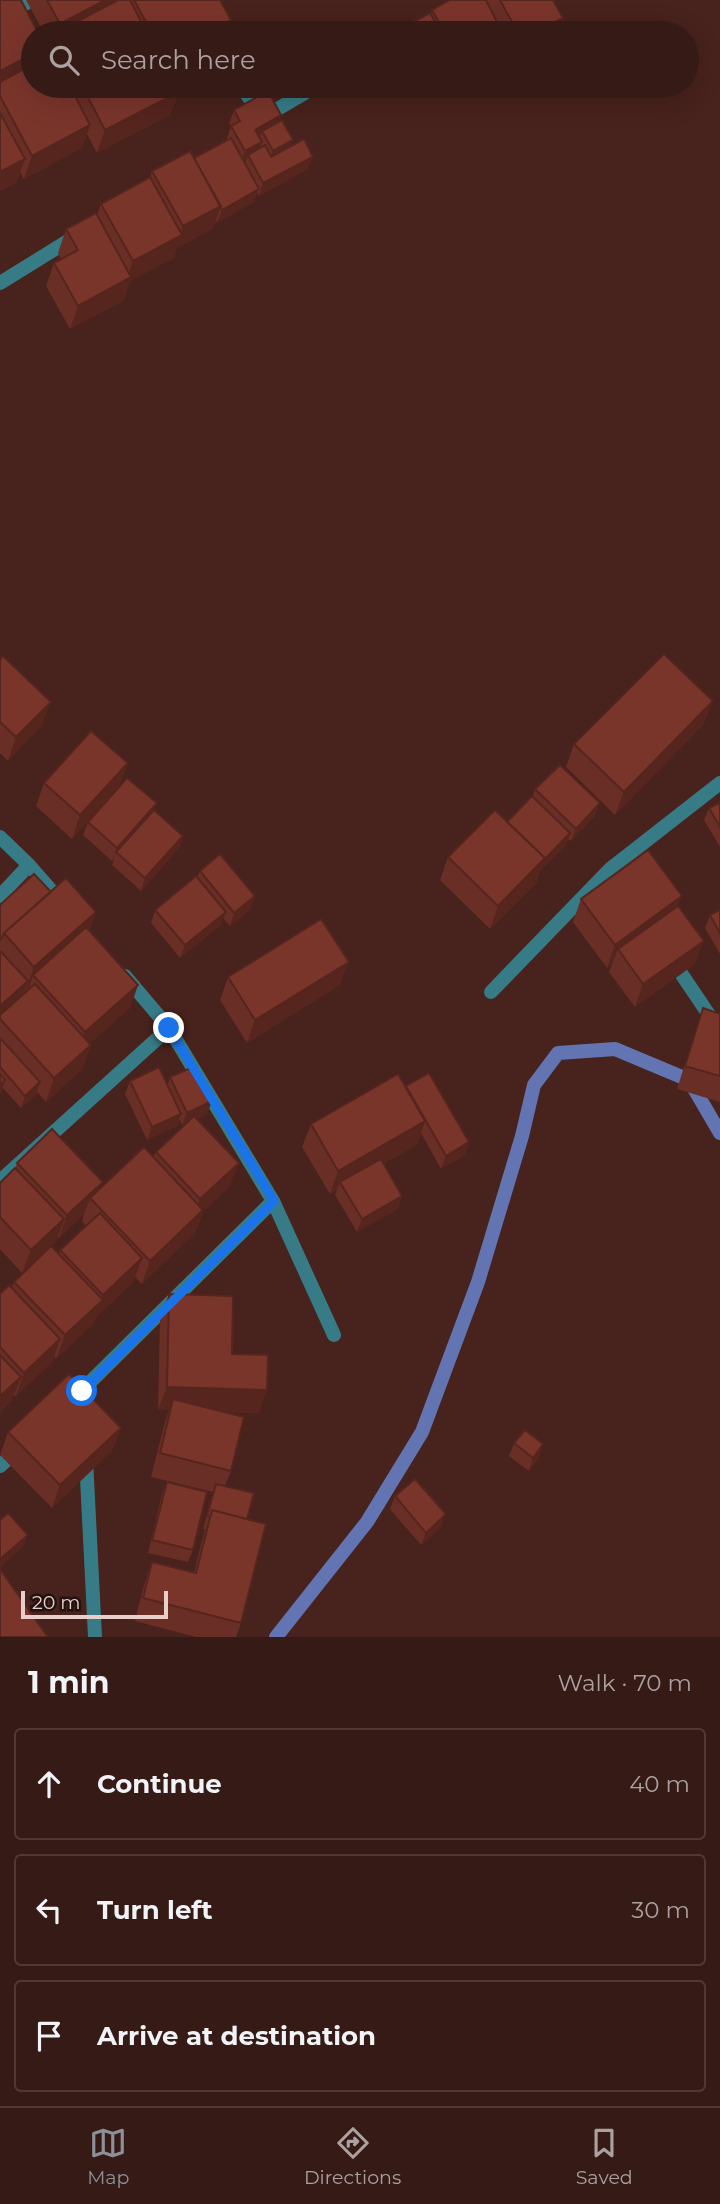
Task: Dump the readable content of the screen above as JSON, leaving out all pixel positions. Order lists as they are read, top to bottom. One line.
{"scale_bar":"20 m","page":{"search":"Search here","scale":"20 m","heading":["1 min","Walk · 70 m"],"list":[["Continue","40 m"],["Turn left","30 m"],"Arrive at destination"],"nav":["Map","Directions","Saved"]}}
